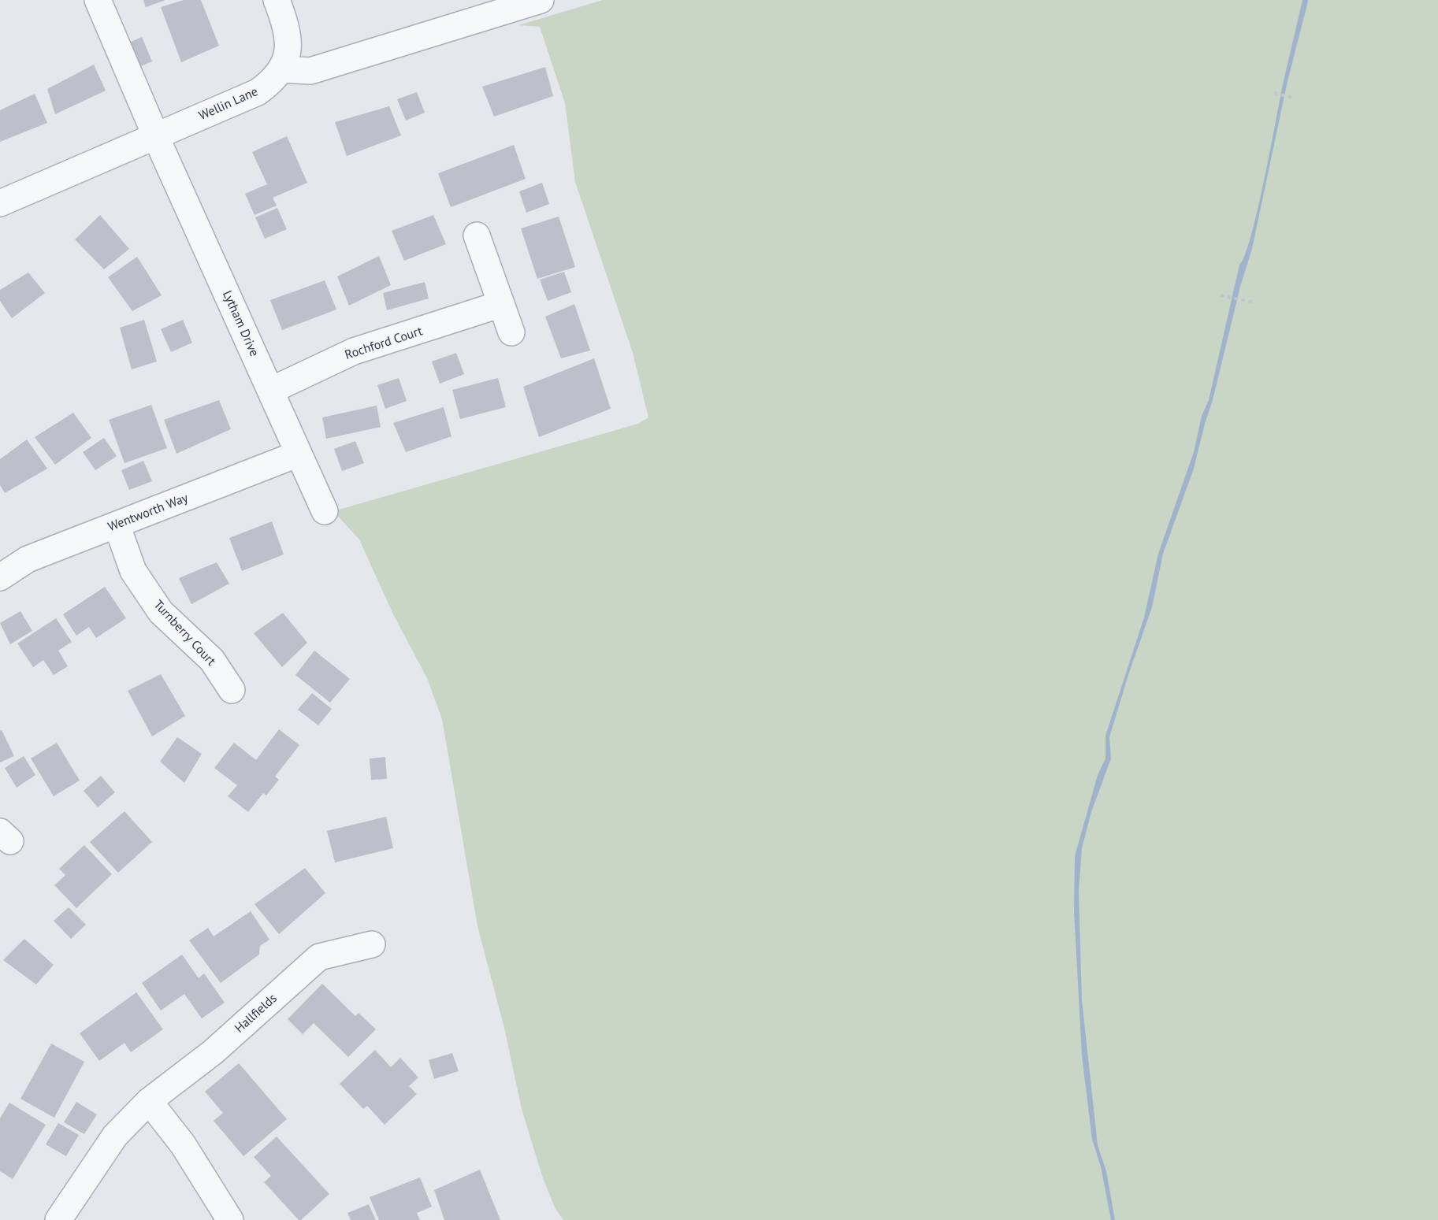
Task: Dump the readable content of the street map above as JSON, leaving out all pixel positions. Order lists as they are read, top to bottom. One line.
{"streets":{"street":["Wellin Lane","Lytham Drive","Rochford Court","Wentworth Way","Turnberry Court","Hallfields"]},"crossings":[["Wellin Lane","Lytham Drive"],["Lytham Drive","Rochford Court"],["Lytham Drive","Wentworth Way"],["Wentworth Way","Turnberry Court"]]}
